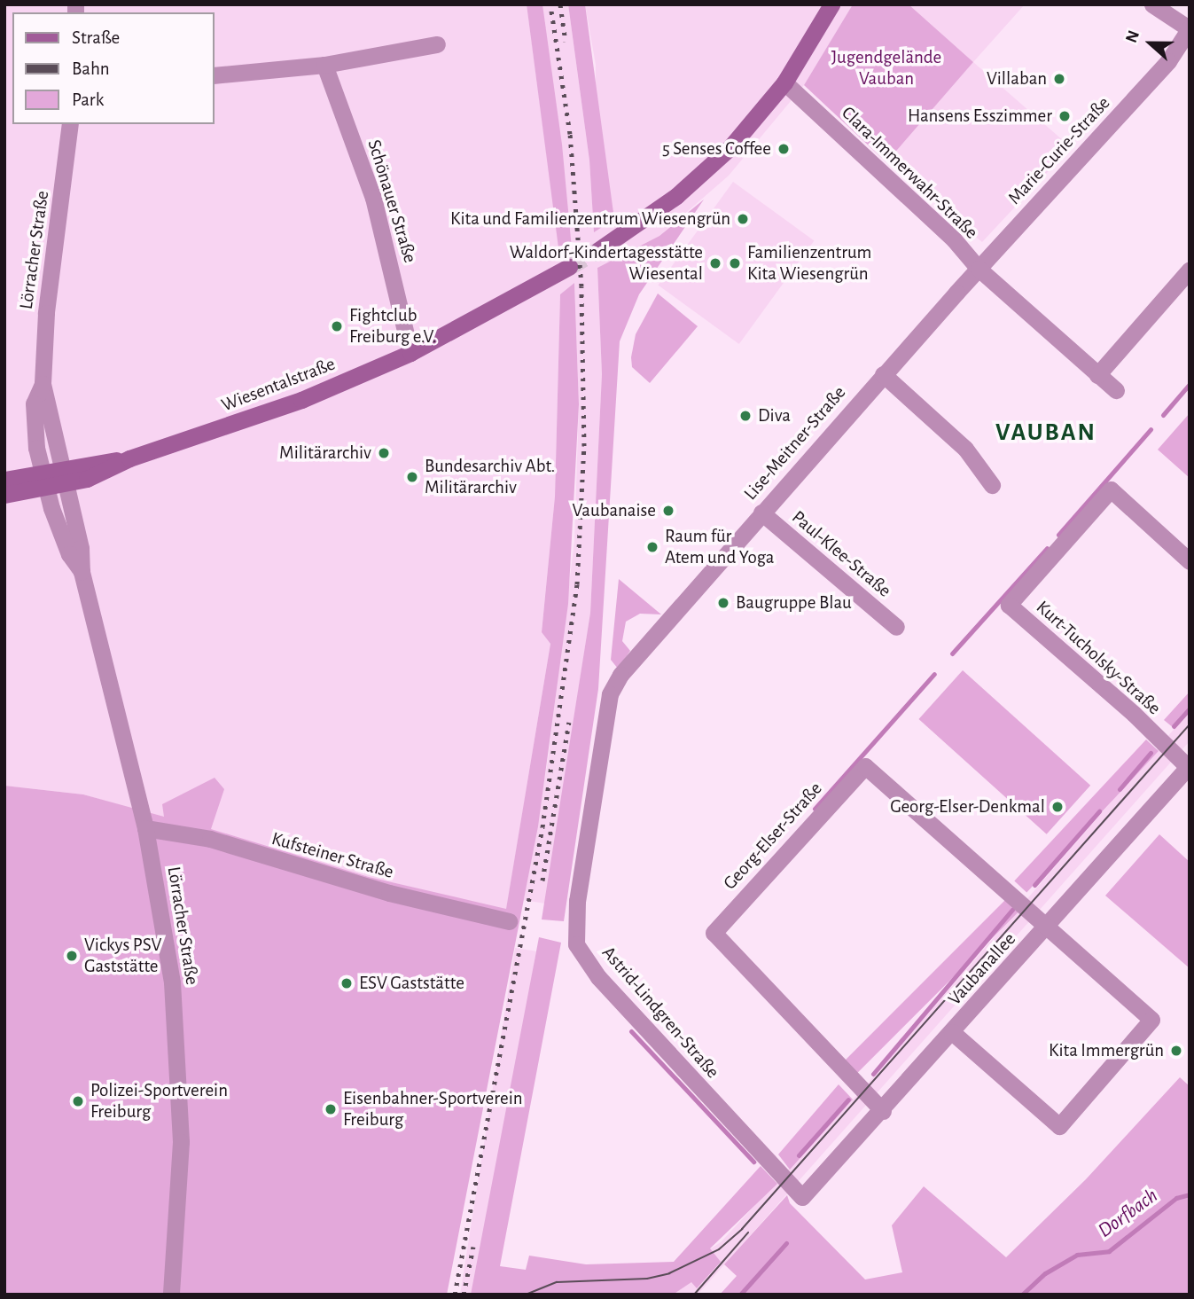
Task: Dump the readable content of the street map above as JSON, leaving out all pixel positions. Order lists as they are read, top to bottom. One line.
{"streets":{"main road":["Wiesentalstraße"],"street":["Marie-Curie-Straße","Clara-Immerwahr-Straße","Schönauer Straße","Lörracher Straße","Lise-Meitner-Straße","Paul-Klee-Straße","Kurt-Tucholsky-Straße","Georg-Elser-Straße","Kufsteiner Straße","Vaubanallee","Astrid-Lindgren-Straße"]},"crossings":[["Marie-Curie-Straße","Clara-Immerwahr-Straße"],["Marie-Curie-Straße","Lise-Meitner-Straße"],["Clara-Immerwahr-Straße","Lise-Meitner-Straße"],["Schönauer Straße","Wiesentalstraße"],["Lörracher Straße","Wiesentalstraße"],["Lörracher Straße","Kufsteiner Straße"],["Lise-Meitner-Straße","Paul-Klee-Straße"],["Lise-Meitner-Straße","Astrid-Lindgren-Straße"],["Kurt-Tucholsky-Straße","Vaubanallee"],["Georg-Elser-Straße","Vaubanallee"],["Vaubanallee","Astrid-Lindgren-Straße"]],"districts":["VAUBAN"],"water":["Dorfbach"],"parks":["Jugendgelände Vauban"],"places":["Villaban","Hansens Esszimmer","5 Senses Coffee","Kita und Familienzentrum Wiesengrün","Waldorf-Kindertagesstätte Wiesental","Familienzentrum Kita Wiesengrün","Fightclub Freiburg e.V.","Diva","Militärarchiv","Bundesarchiv Abt. Militärarchiv","Vaubanaise","Raum für Atem und Yoga","Baugruppe Blau","Georg-Elser-Denkmal","Vickys PSV Gaststätte","ESV Gaststätte","Kita Immergrün","Polizei-Sportverein Freiburg","Eisenbahner-Sportverein Freiburg"],"legend":["Straße","Bahn","Park"],"north":"left"}
